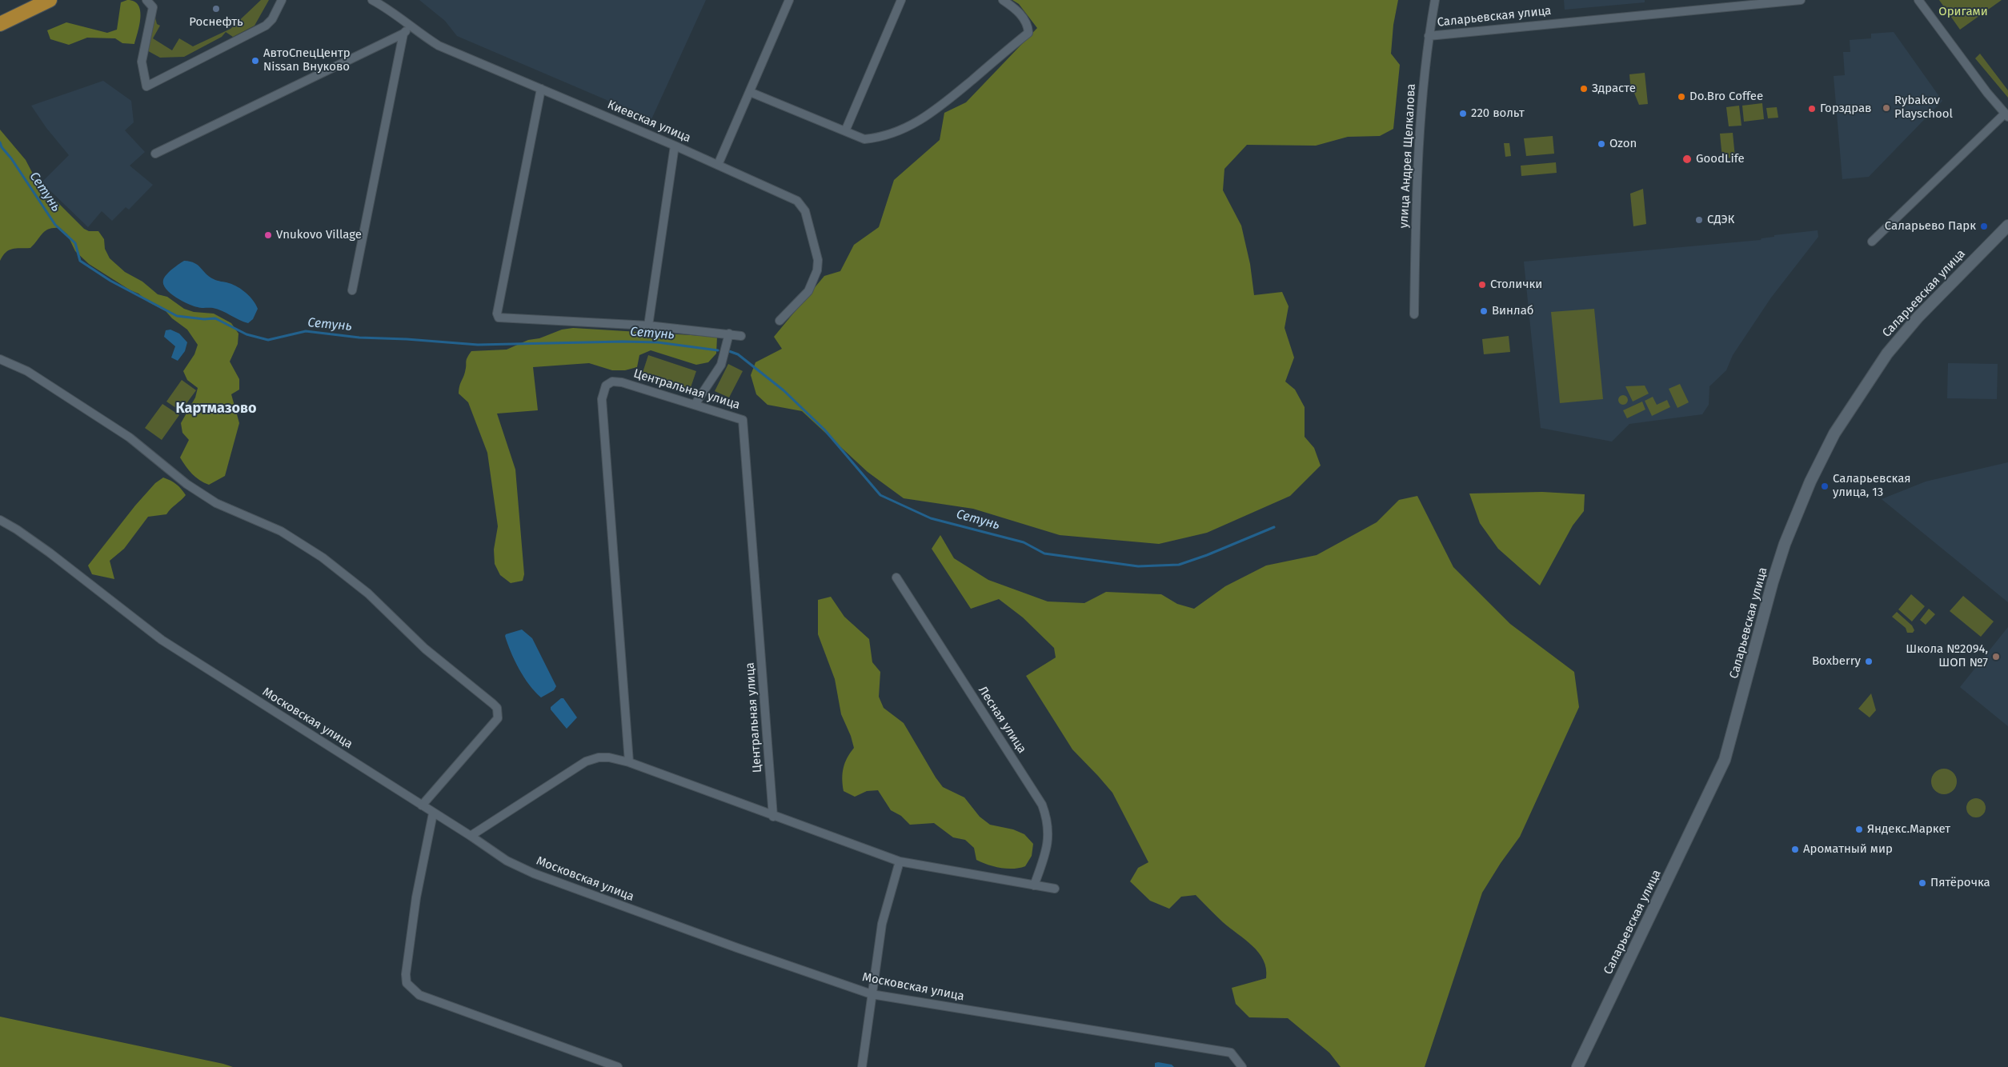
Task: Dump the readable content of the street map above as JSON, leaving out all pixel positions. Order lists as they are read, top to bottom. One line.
{"streets":{"street":["Саларьевская улица","Киевская улица","улица Андрея Щелкалова","Центральная улица","Московская улица","Лесная улица"]},"crossings":[["Саларьевская улица","улица Андрея Щелкалова"]],"districts":["Картмазово"],"water":["Сетунь"],"parks":["Оригами"],"places":["Роснефть","АвтоСпецЦентр Nissan Внуково","Здрасте","Do.Bro Coffee","Rybakov Playschool","Горздрав","220 вольт","Ozon","GoodLife","СДЭК","Саларьево Парк","Vnukovo Village","Столички","Винлаб","Саларьевская улица, 13","Школа №2094, ШОП №7","Boxberry","Яндекс.Маркет","Ароматный мир","Пятёрочка"]}
